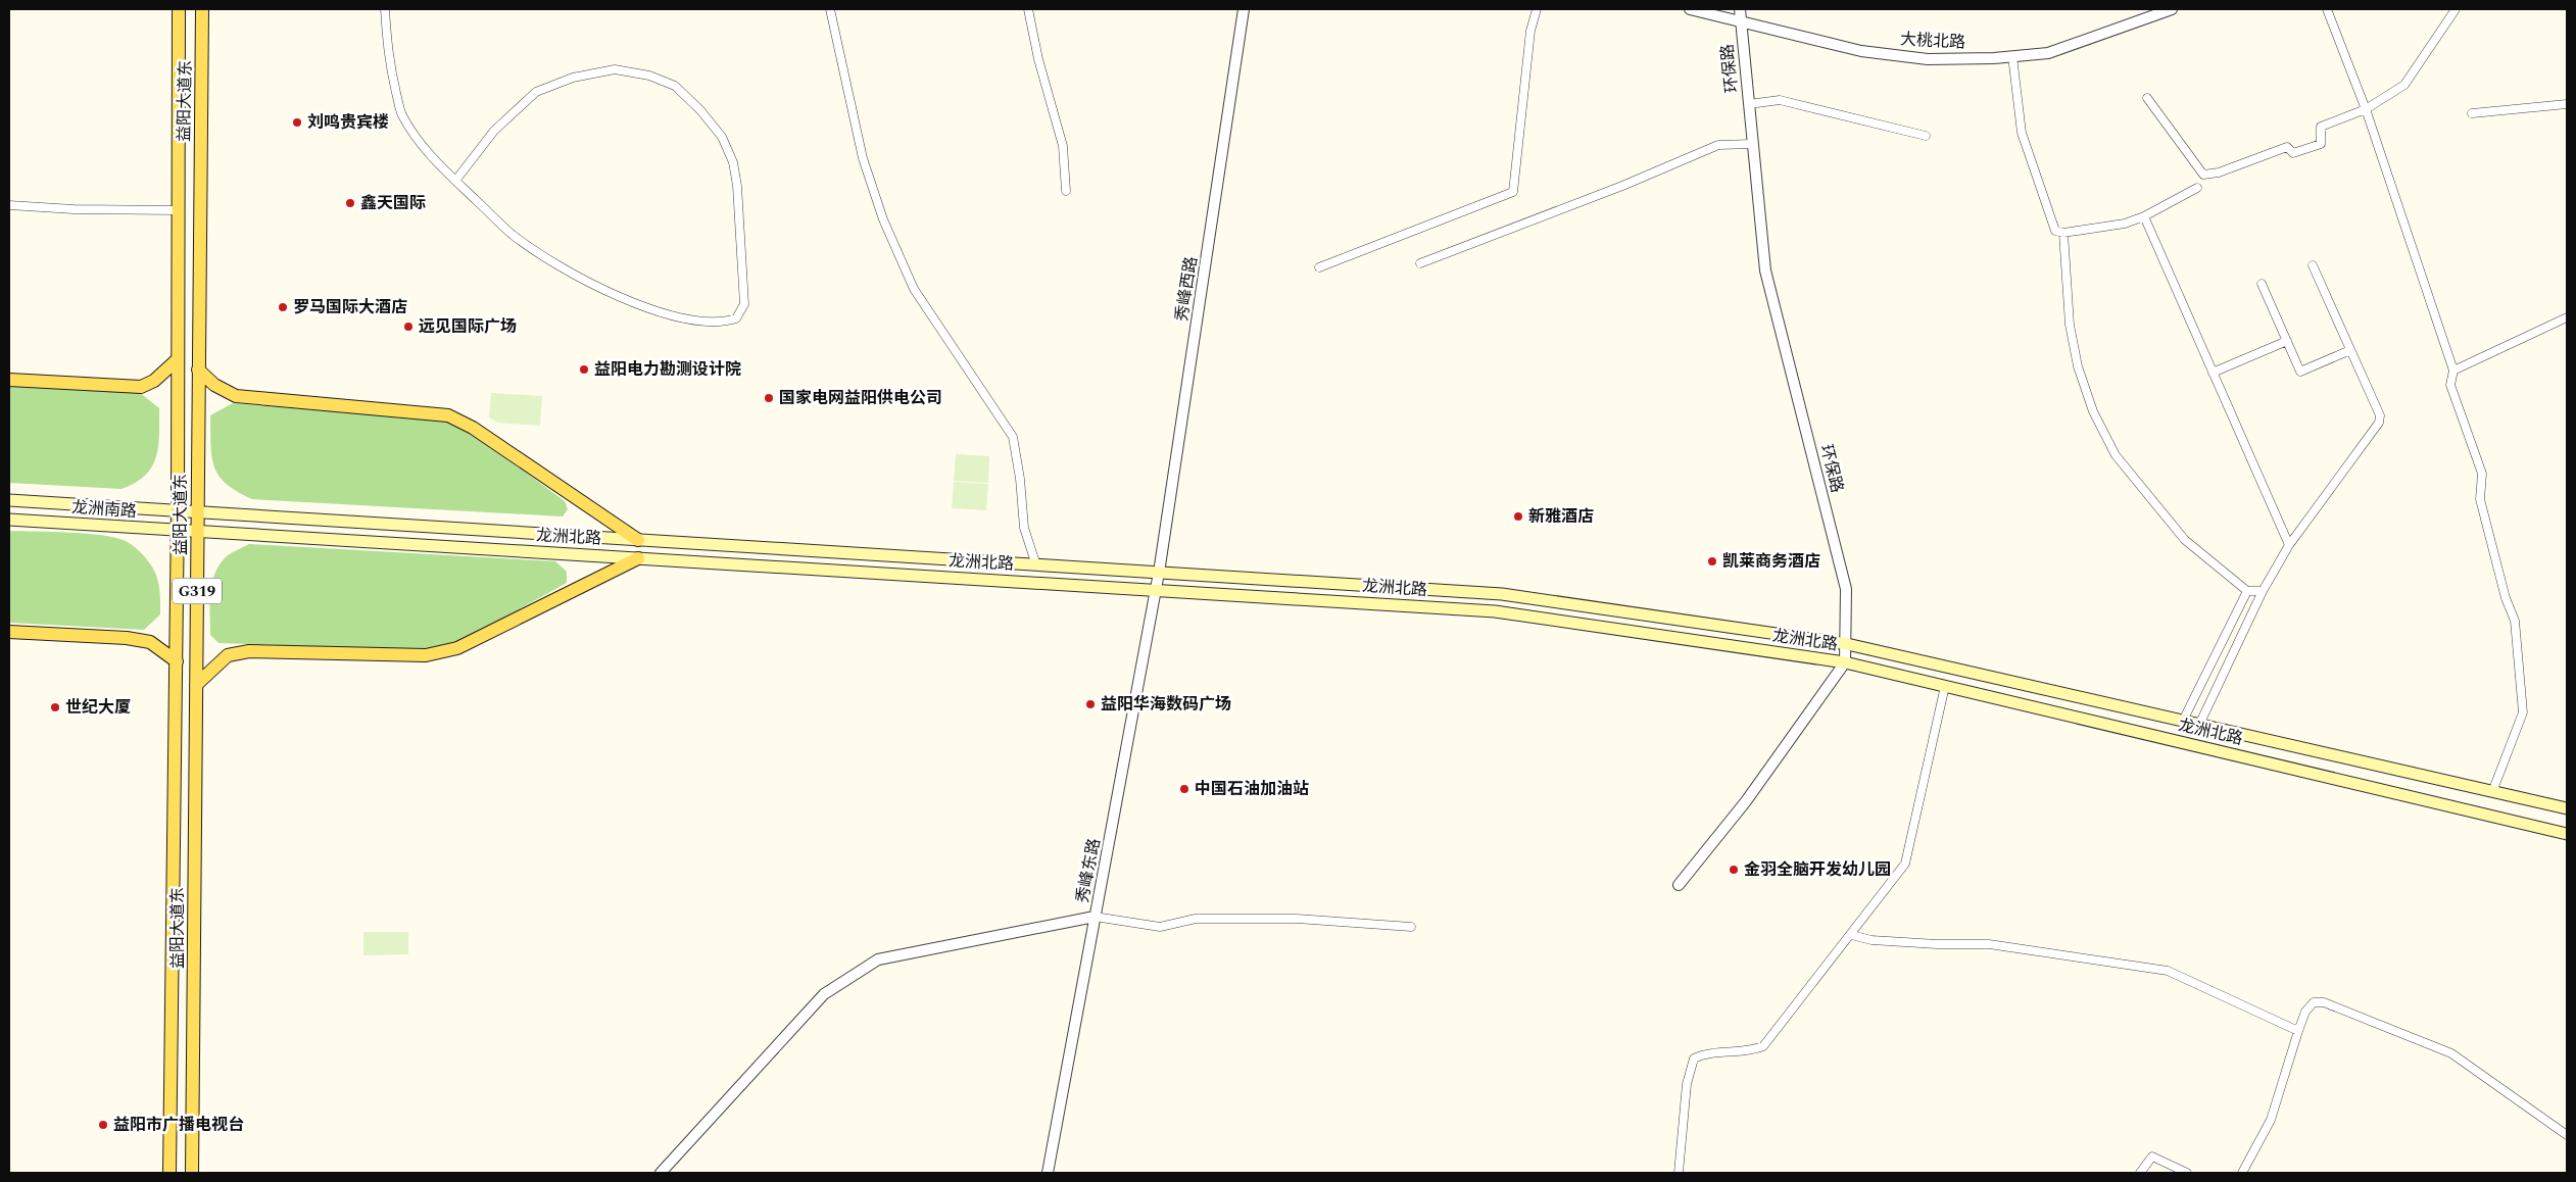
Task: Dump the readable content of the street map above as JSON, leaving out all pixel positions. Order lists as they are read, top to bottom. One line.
{"streets":{"main road":["益阳大道东","龙洲南路","龙洲北路","G319"],"street":["大桃北路","环保路","秀峰西路","秀峰东路"]},"crossings":[["大桃北路","环保路"],["环保路","龙洲北路"],["益阳大道东","龙洲南路"],["益阳大道东","龙洲北路"],["秀峰西路","龙洲北路"],["秀峰西路","秀峰东路"],["龙洲南路","龙洲北路"],["龙洲南路","G319"],["龙洲北路","秀峰东路"]],"places":["刘鸣贵宾楼","鑫天国际","罗马国际大酒店","远见国际广场","益阳电力勘测设计院","国家电网益阳供电公司","新雅酒店","凯莱商务酒店","益阳华海数码广场","世纪大厦","中国石油加油站","金羽全脑开发幼儿园","益阳市广播电视台"]}
